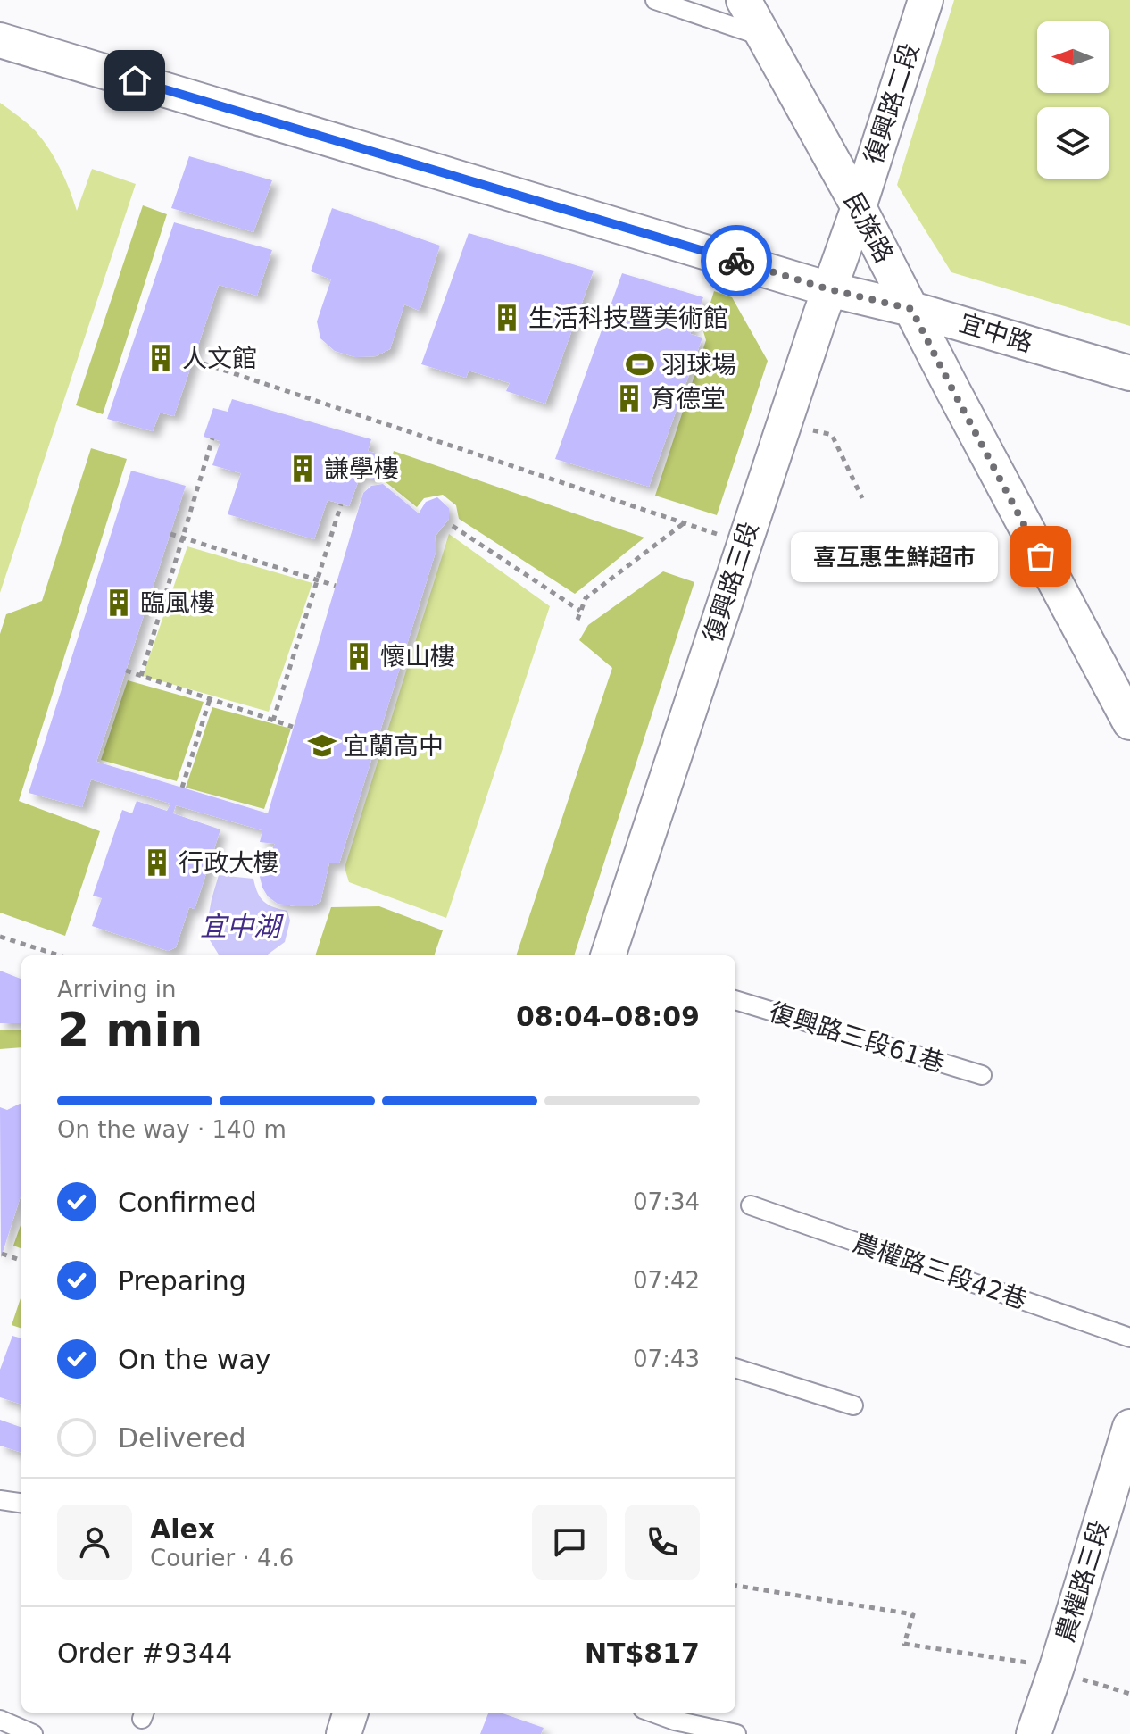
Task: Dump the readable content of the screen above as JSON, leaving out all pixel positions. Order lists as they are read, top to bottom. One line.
{"streets":{"street":["復興路二段","民族路","宜中路","復興路三段","農權路三段"],"lane":["復興路三段61巷","農權路三段42巷"]},"crossings":[["復興路二段","民族路"],["復興路二段","復興路三段"],["民族路","宜中路"],["民族路","復興路三段"],["宜中路","復興路三段"]],"water":["宜中湖"],"places":{"building":["生活科技暨美術館","人文館","育德堂","謙學樓","臨風樓","懷山樓","行政大樓"],"sports":["羽球場"],"other":["喜互惠生鮮超市"],"school or university":["宜蘭高中"]},"north":"left","page":{"bubble":"喜互惠生鮮超市","heading":["2 min","Arriving in","08:04–08:09"],"panel":["Alex","Courier · 4.6","Order #9344","NT$817"],"bar":"On the way · 140 m","list":[["Confirmed","07:34"],["Preparing","07:42"],["On the way","07:43"],"Delivered"]}}
